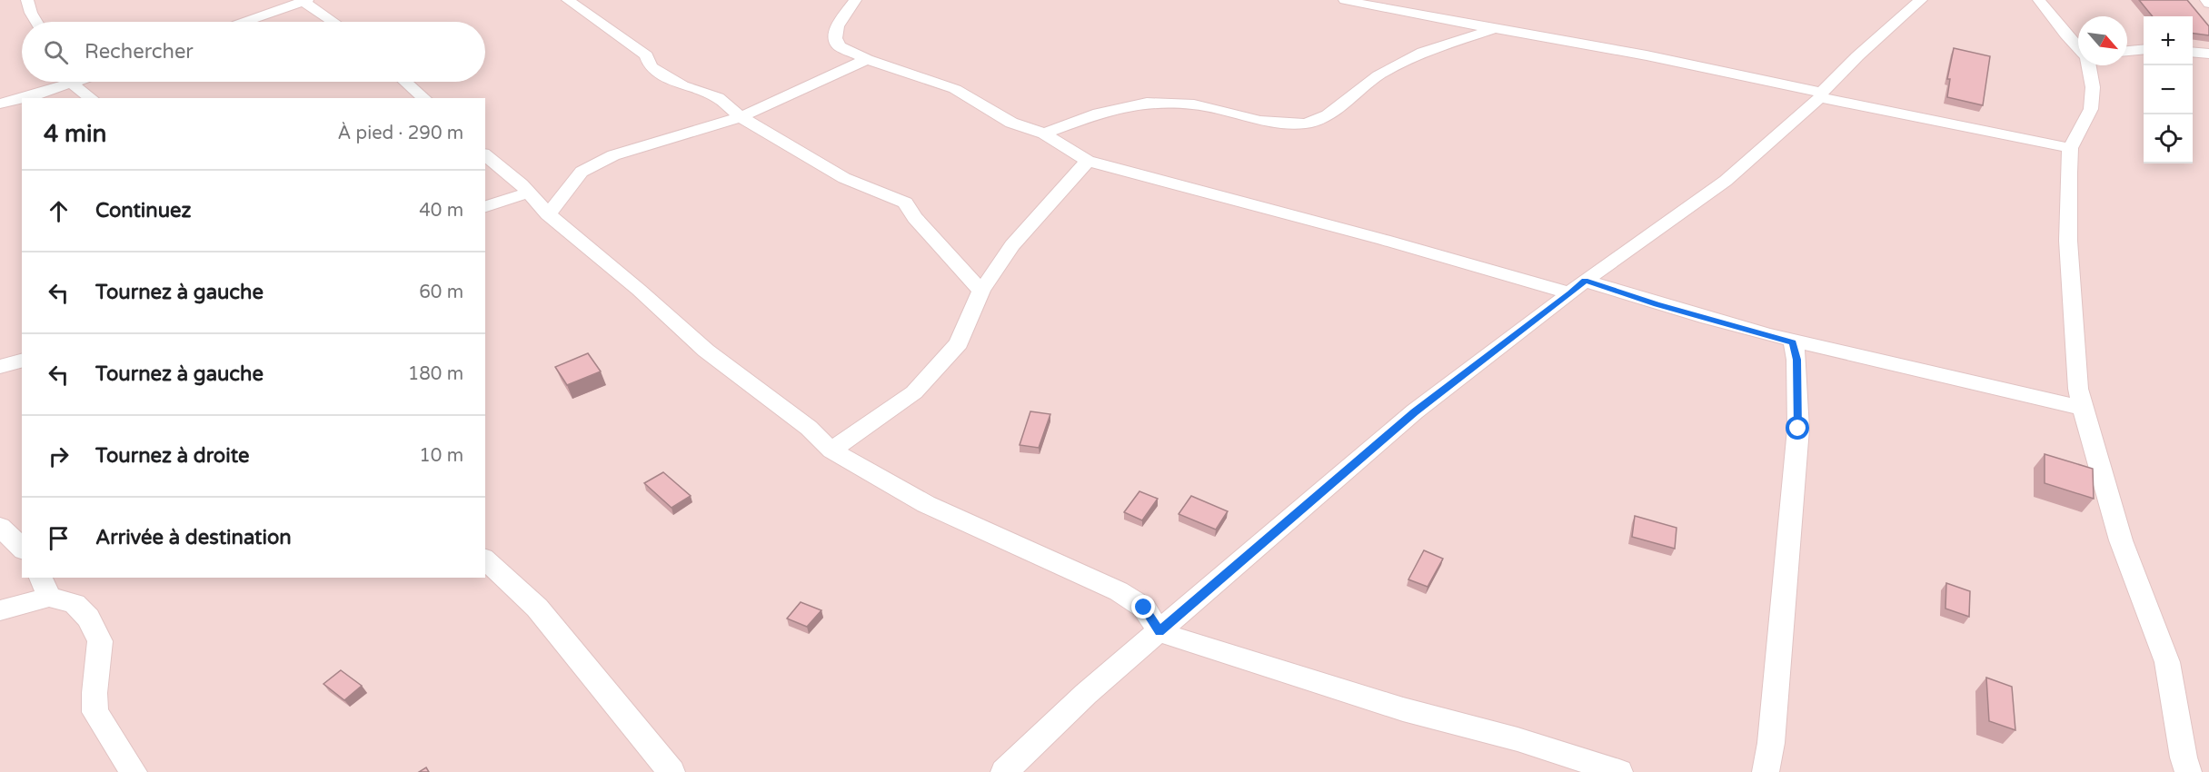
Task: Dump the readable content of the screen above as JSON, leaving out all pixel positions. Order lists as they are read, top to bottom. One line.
{"north":"bottom right","page":{"map_buttons":["+","−"],"search":"Rechercher","heading":["4 min","À pied · 290 m"],"list":[["Continuez","40 m"],["Tournez à gauche","60 m"],["Tournez à gauche","180 m"],["Tournez à droite","10 m"],"Arrivée à destination"]}}
